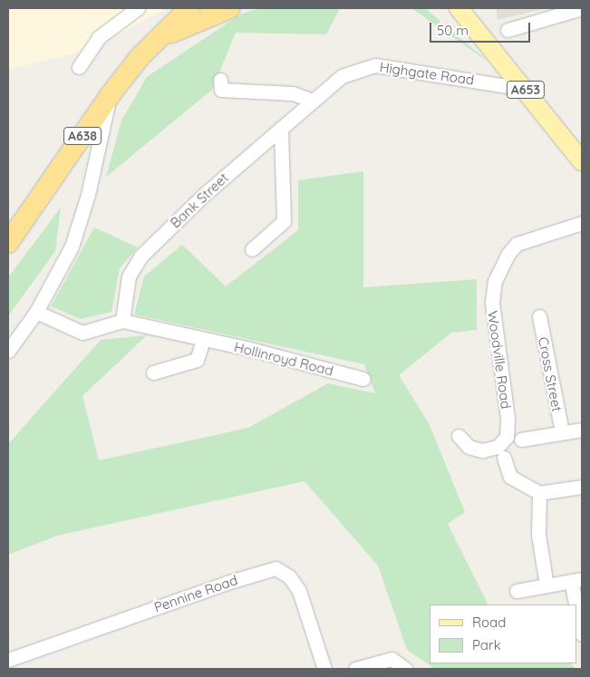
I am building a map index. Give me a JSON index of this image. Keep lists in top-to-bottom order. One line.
{"streets":{"highway":["A638"],"main road":["A653"],"street":["Highgate Road","Bank Street","Hollinroyd Road","Woodville Road","Cross Street","Pennine Road"]},"crossings":[["Highgate Road","A653"],["Highgate Road","Bank Street"],["Bank Street","Hollinroyd Road"]],"legend":["Road","Park"],"scale_bar":"50 m"}
